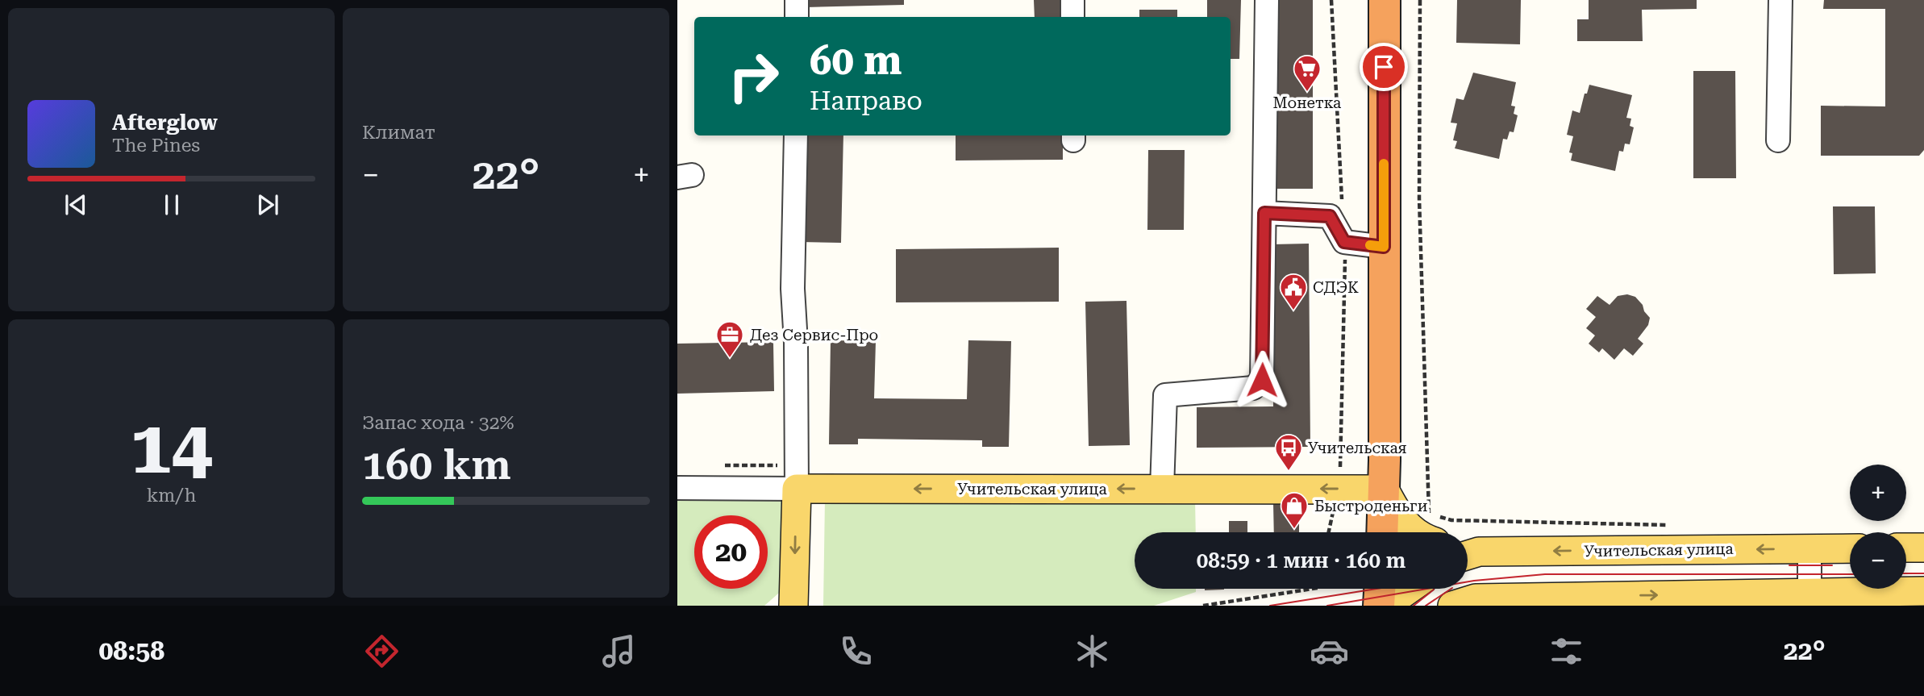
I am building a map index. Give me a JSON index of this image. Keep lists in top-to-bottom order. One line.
{"streets":{"main road":["Учительская улица"]},"places":{"supermarket":["Монетка"],"public building":["СДЭК"],"office":["Дез Сервис-Про"],"bus stop":["Учительская"],"shop":["Быстроденьги"]},"page":{"tile":["Климат",["14","km/h"],["Запас хода · 32%","160 km"]],"turn":["60 m","Направо"],"song":["Afterglow","The Pines"],"heat":["−","22°","+"],"map_buttons":["+","−"],"limit":"20","trip":"08:59 · 1 мин · 160 m","tabs":["08:58","22°"]}}
